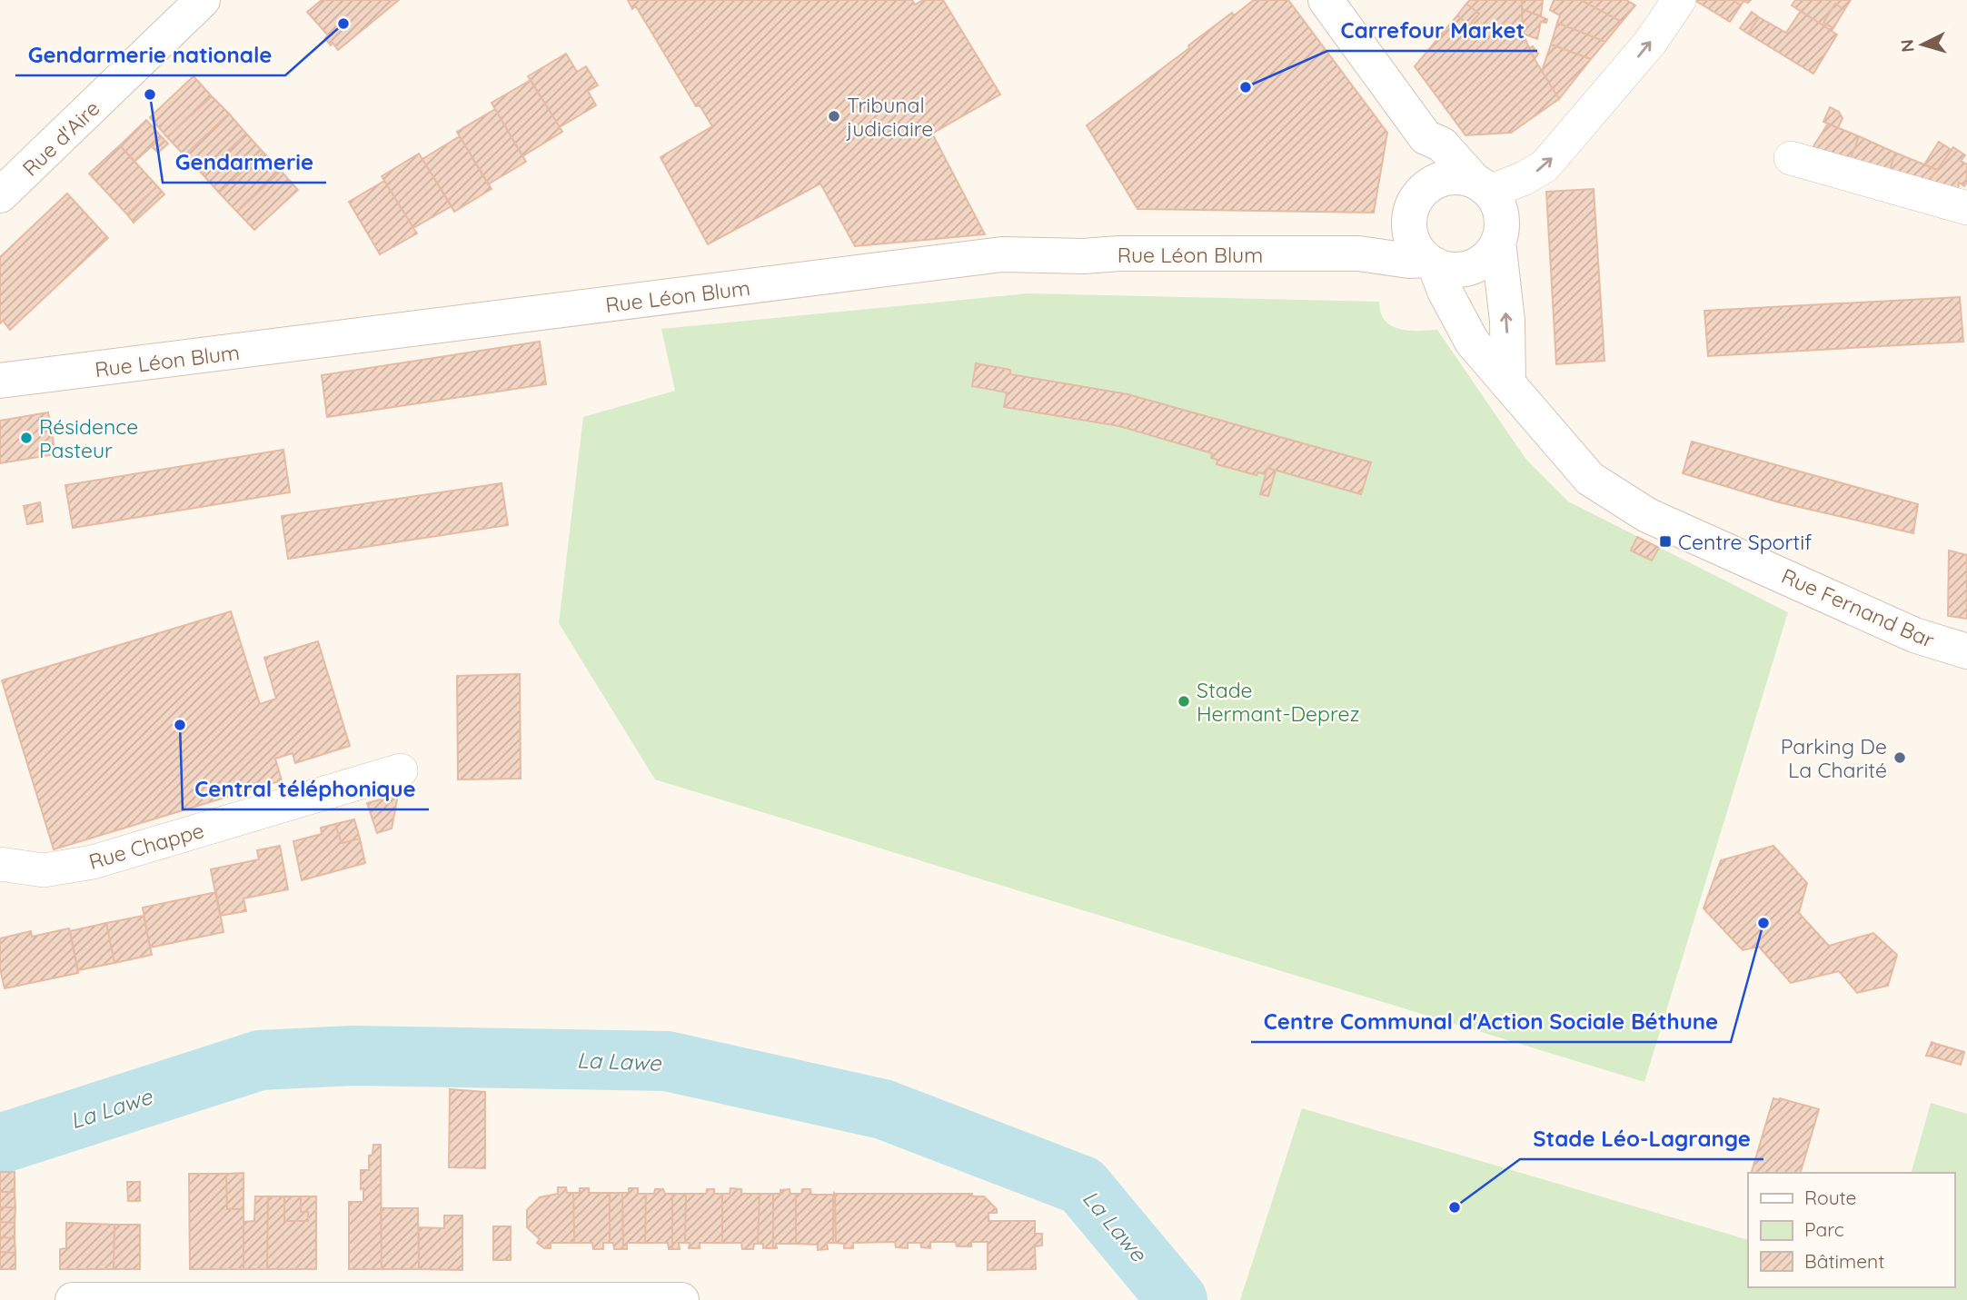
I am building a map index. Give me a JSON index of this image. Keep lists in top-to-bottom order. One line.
{"streets":{"street":["Rue d'Aire","Rue Léon Blum","Rue Fernand Bar","Rue Chappe"]},"water":["La Lawe"],"places":{"other":["Gendarmerie nationale","Carrefour Market","Gendarmerie","Tribunal judiciaire","Résidence Pasteur","Stade Hermant-Deprez","Central téléphonique","Parking De La Charité","Centre Communal d'Action Sociale Béthune","Stade Léo-Lagrange"],"transit":["Centre Sportif"]},"legend":["Route","Parc","Bâtiment"],"north":"left"}
